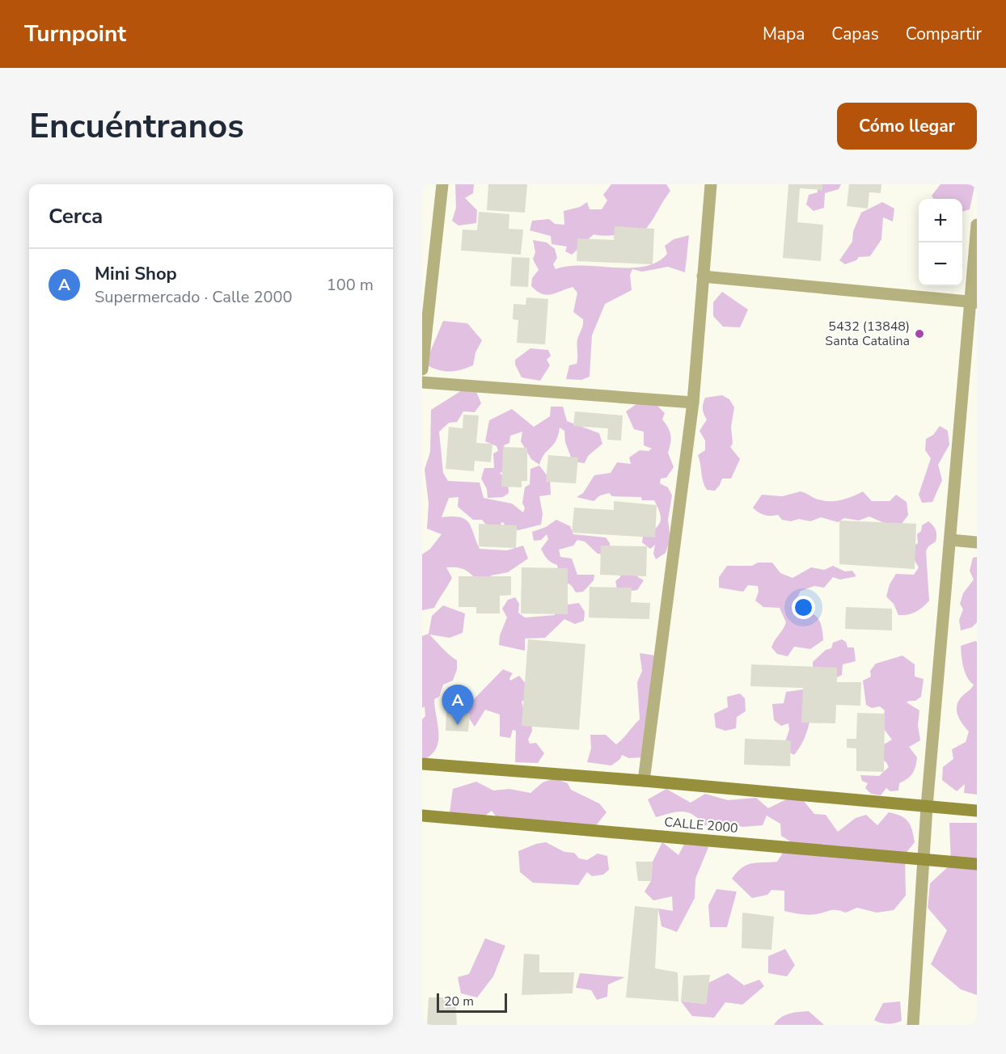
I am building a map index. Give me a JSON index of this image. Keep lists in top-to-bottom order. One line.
{"streets":{"street":["CALLE 2000"]},"places":["5432 (13848) Santa Catalina"],"scale_bar":"20 m","page":{"header":"Turnpoint","nav":["Mapa","Capas","Compartir"],"buttons":"Cómo llegar","title":"Encuéntranos","heading":"Cerca","map_buttons":["+","−"],"list":[{"mark":"A","name":"Mini Shop","note":"Supermercado · Calle 2000","value":"100 m"}],"pins":"A","scale":"20 m"}}
